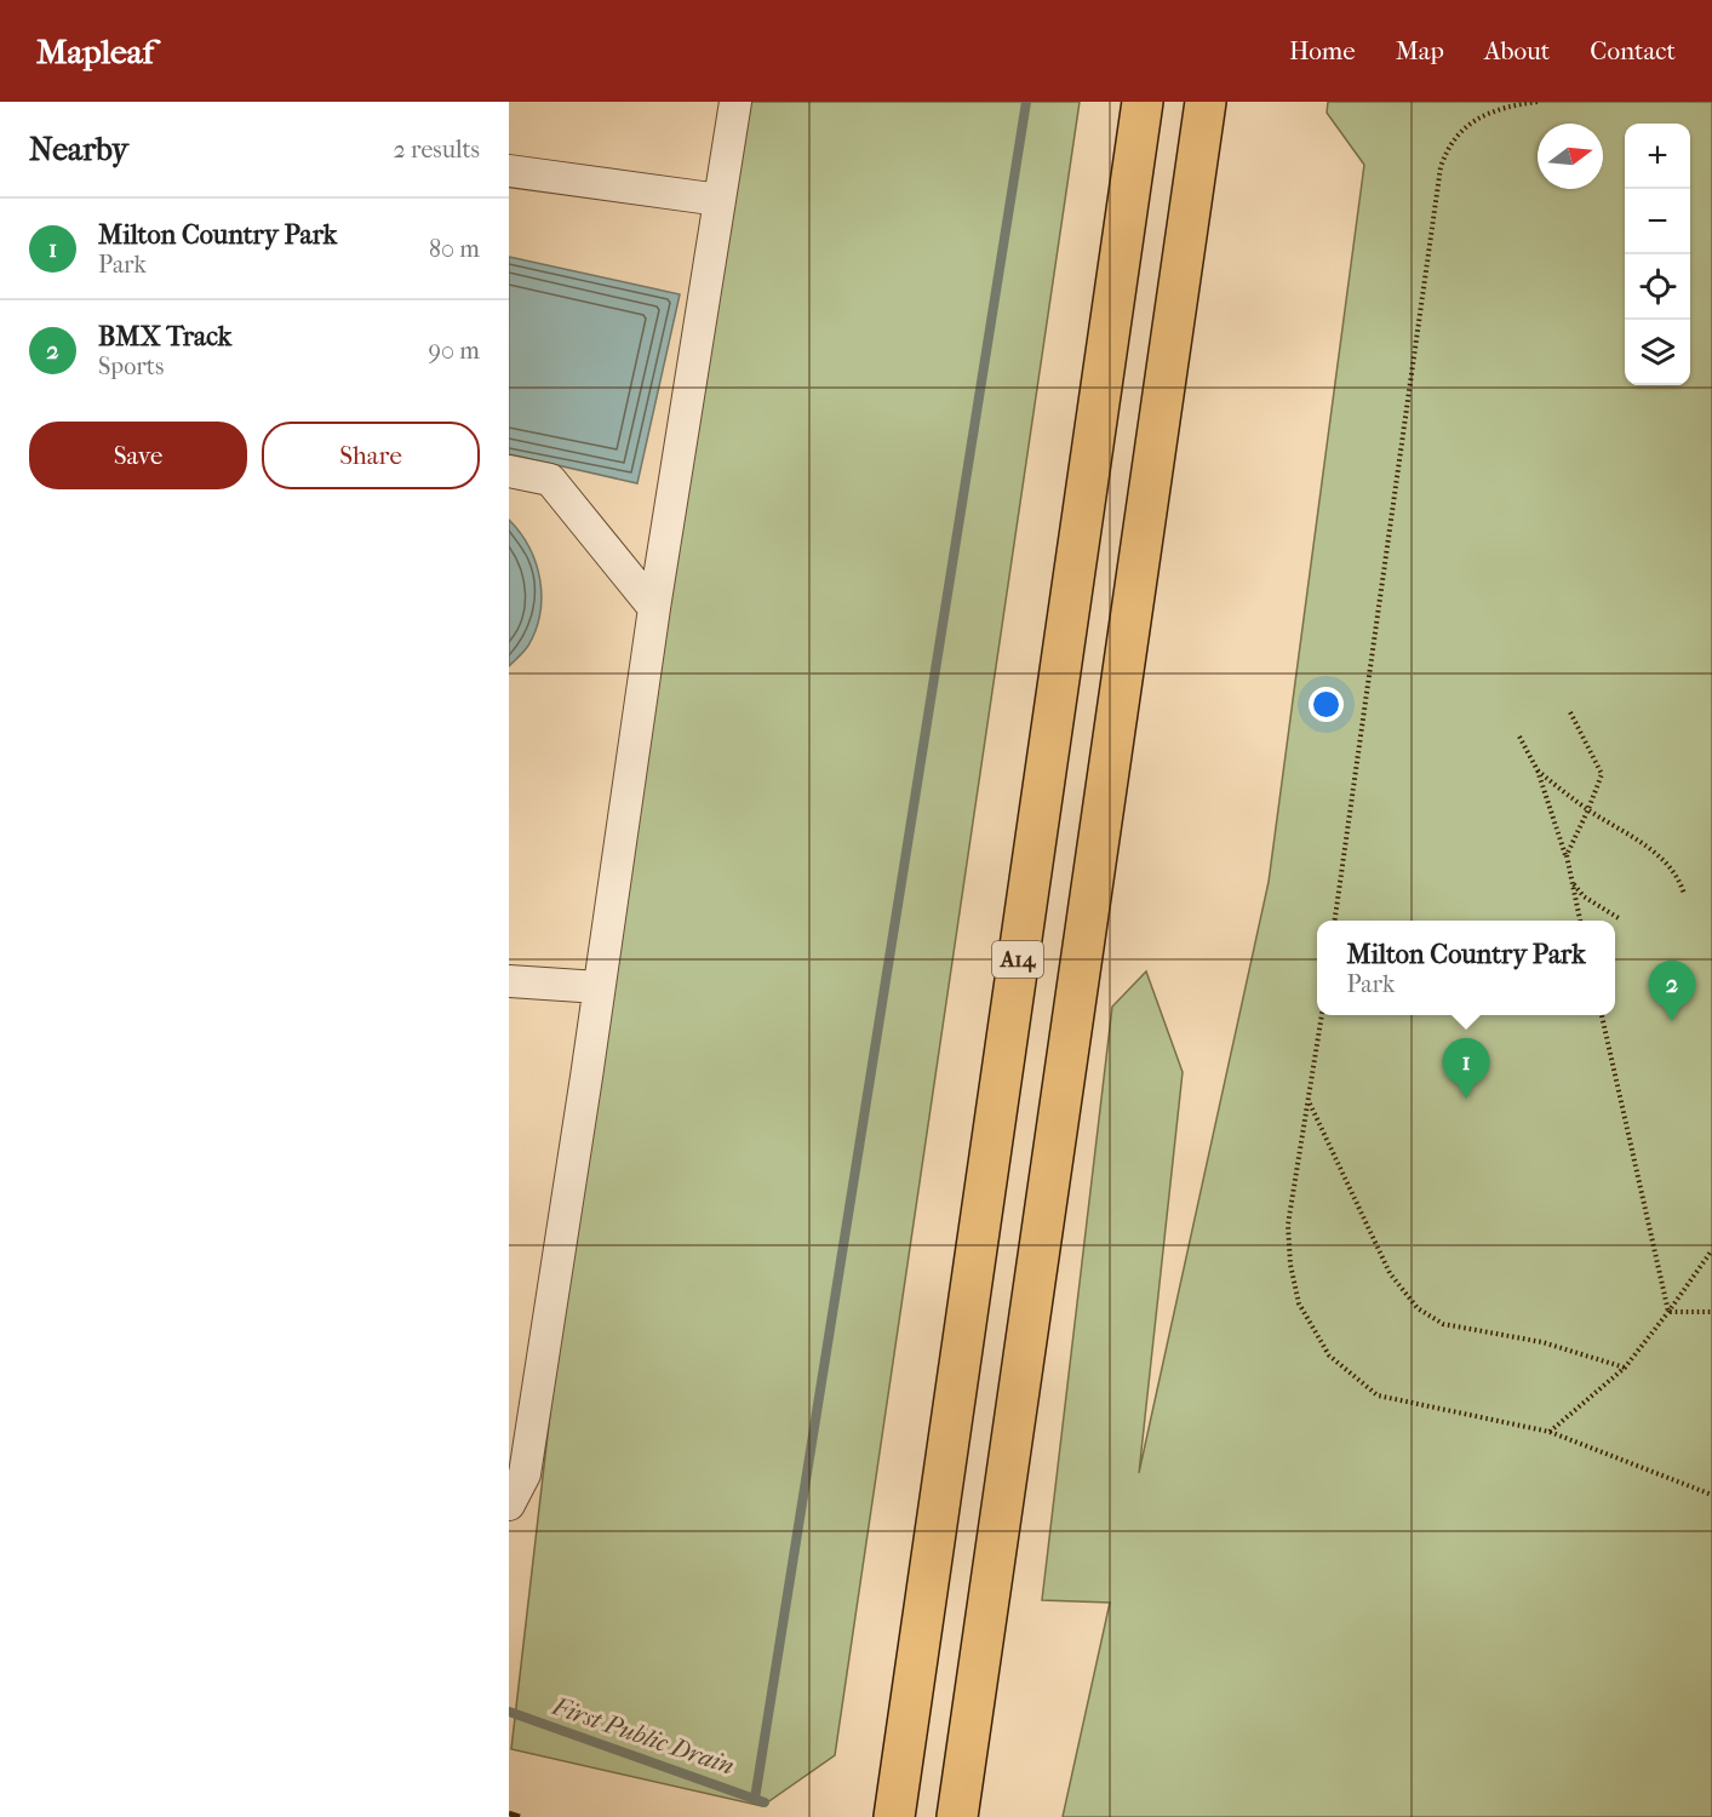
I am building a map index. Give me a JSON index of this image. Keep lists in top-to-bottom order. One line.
{"streets":{"highway":["A14"]},"water":["First Public Drain"],"north":"right","page":{"header":"Mapleaf","nav":["Home","Map","About","Contact"],"heading":["Nearby","2 results"],"map_buttons":["+","−"],"list":[{"mark":"1","name":"Milton Country Park","note":"Park","value":"80 m"},{"mark":"2","name":"BMX Track","note":"Sports","value":"90 m"}],"buttons":["Save","Share"],"popup":["Milton Country Park","Park"],"pins":["2","1"]}}
